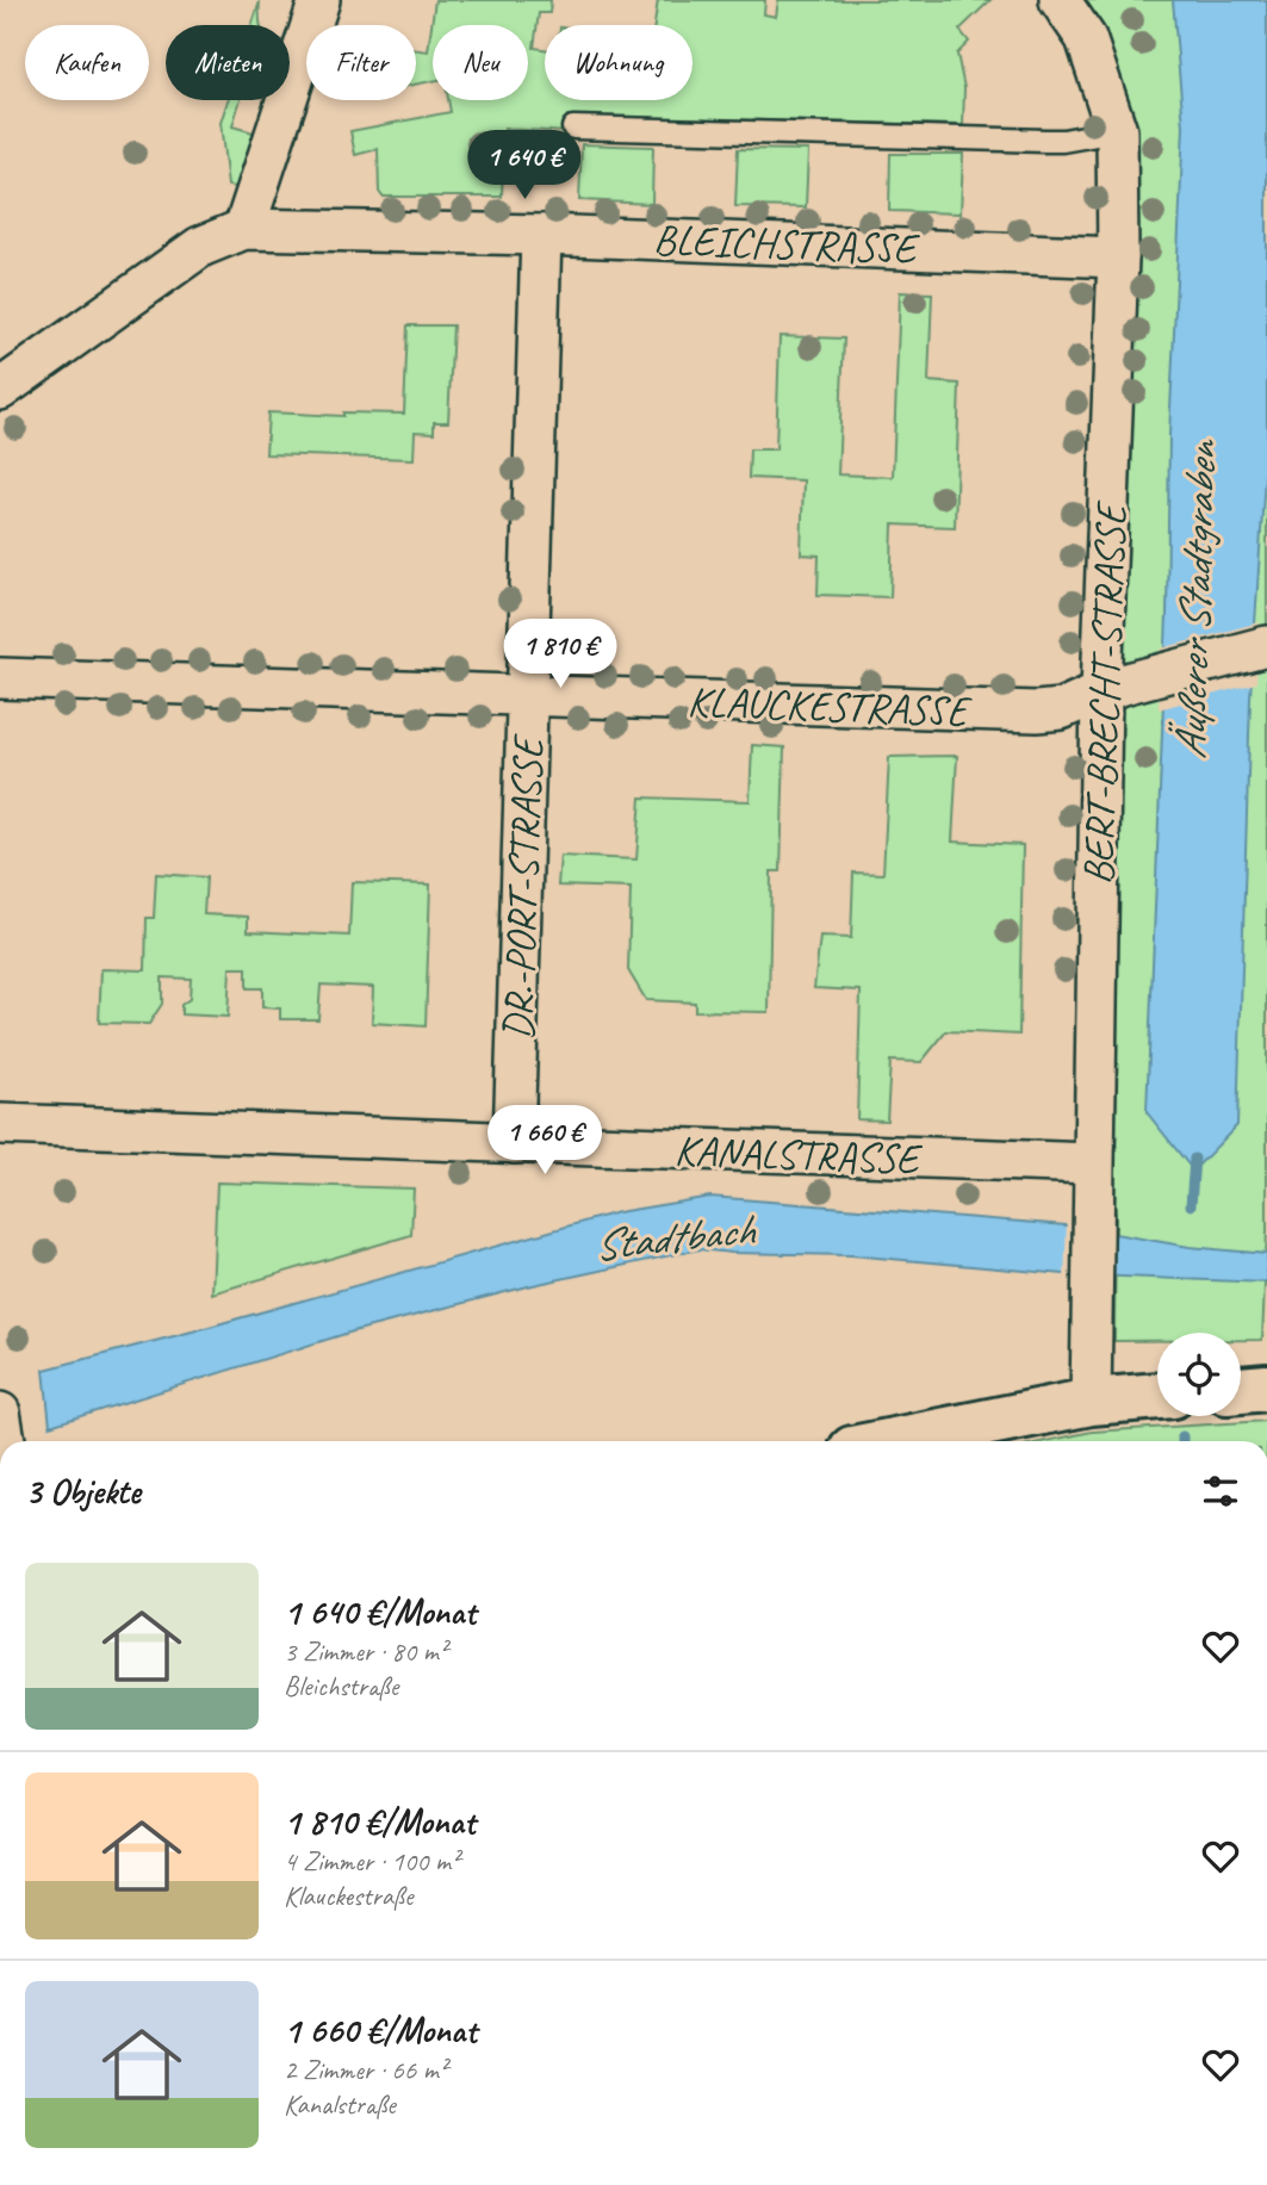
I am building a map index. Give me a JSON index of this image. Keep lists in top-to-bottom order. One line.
{"streets":{"street":["BLEICHSTRASSE","BERT-BRECHT-STRASSE","KLAUCKESTRASSE","DR.-PORT-STRASSE","KANALSTRASSE"]},"crossings":[["BLEICHSTRASSE","BERT-BRECHT-STRASSE"],["BLEICHSTRASSE","DR.-PORT-STRASSE"],["BERT-BRECHT-STRASSE","KLAUCKESTRASSE"],["BERT-BRECHT-STRASSE","KANALSTRASSE"],["KLAUCKESTRASSE","DR.-PORT-STRASSE"],["DR.-PORT-STRASSE","KANALSTRASSE"]],"water":["Äußerer Stadtgraben","Stadtbach"],"page":{"chip":["Kaufen","Mieten","Filter","Neu","Wohnung"],"price":["1 640 €","1 810 €","1 660 €"],"heading":"3 Objekte","list":[{"name":"1 640 €/Monat","note":"3 Zimmer · 80 m² · Bleichstraße"},{"name":"1 810 €/Monat","note":"4 Zimmer · 100 m² · Klauckestraße"},{"name":"1 660 €/Monat","note":"2 Zimmer · 66 m² · Kanalstraße"}]}}
